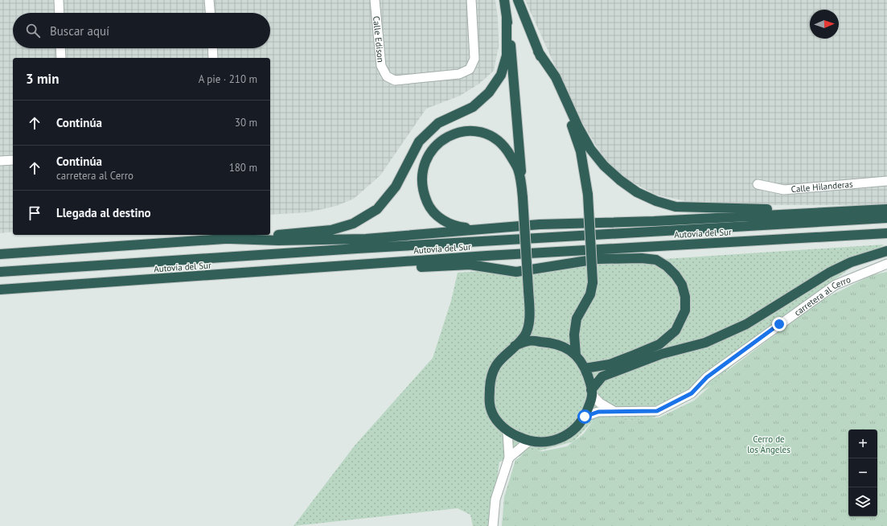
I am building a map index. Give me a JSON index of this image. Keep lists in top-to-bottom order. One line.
{"streets":{"highway":["Autovía del Sur"],"street":["Calle Edison","Calle Hilanderas","carretera al Cerro"]},"parks":["Cerro de los Ángeles"],"north":"right","page":{"search":"Buscar aquí","heading":["3 min","A pie · 210 m"],"list":[["Continúa","30 m"],["Continúa","carretera al Cerro","180 m"],"Llegada al destino"],"map_buttons":["+","−"]}}
